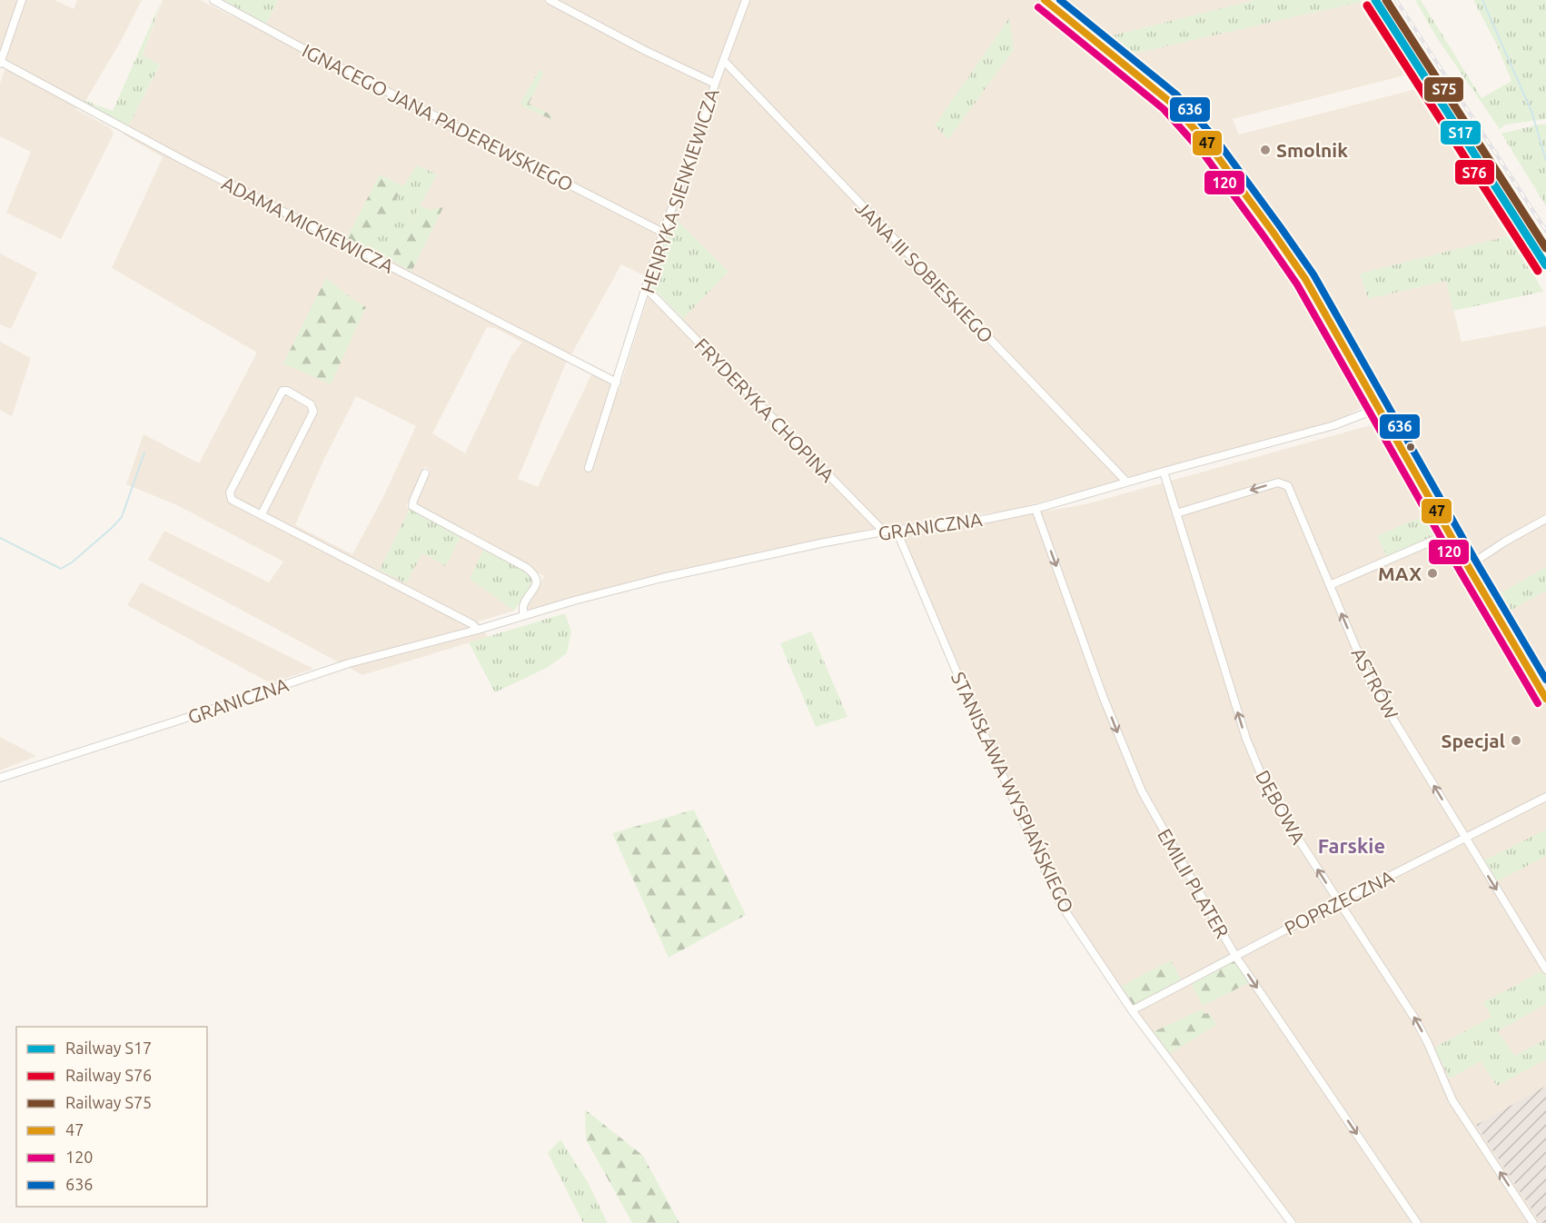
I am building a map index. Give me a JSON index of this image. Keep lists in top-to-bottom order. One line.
{"streets":{"street":["IGNACEGO JANA PADEREWSKIEGO","HENRYKA SIENKIEWICZA","ADAMA MICKIEWICZA","JANA III SOBIESKIEGO","FRYDERYKA CHOPINA","GRANICZNA","ASTRÓW","STANISŁAWA WYSPIAŃSKIEGO","DĘBOWA","EMILII PLATER","POPRZECZNA"]},"crossings":[["IGNACEGO JANA PADEREWSKIEGO","HENRYKA SIENKIEWICZA"],["HENRYKA SIENKIEWICZA","ADAMA MICKIEWICZA"],["HENRYKA SIENKIEWICZA","JANA III SOBIESKIEGO"],["HENRYKA SIENKIEWICZA","FRYDERYKA CHOPINA"],["JANA III SOBIESKIEGO","GRANICZNA"],["FRYDERYKA CHOPINA","GRANICZNA"],["GRANICZNA","STANISŁAWA WYSPIAŃSKIEGO"],["GRANICZNA","DĘBOWA"],["GRANICZNA","EMILII PLATER"],["ASTRÓW","DĘBOWA"],["ASTRÓW","POPRZECZNA"],["STANISŁAWA WYSPIAŃSKIEGO","POPRZECZNA"],["DĘBOWA","POPRZECZNA"],["EMILII PLATER","POPRZECZNA"]],"one_way":["DĘBOWA","EMILII PLATER"],"districts":["Farskie"],"places":["Smolnik","MAX","Specjal"],"lines":["rail line S17","rail line S75","transit line 47","transit line 636","rail line S76","transit line 120"],"legend":["Railway S17","Railway S76","Railway S75","47","120","636"]}
